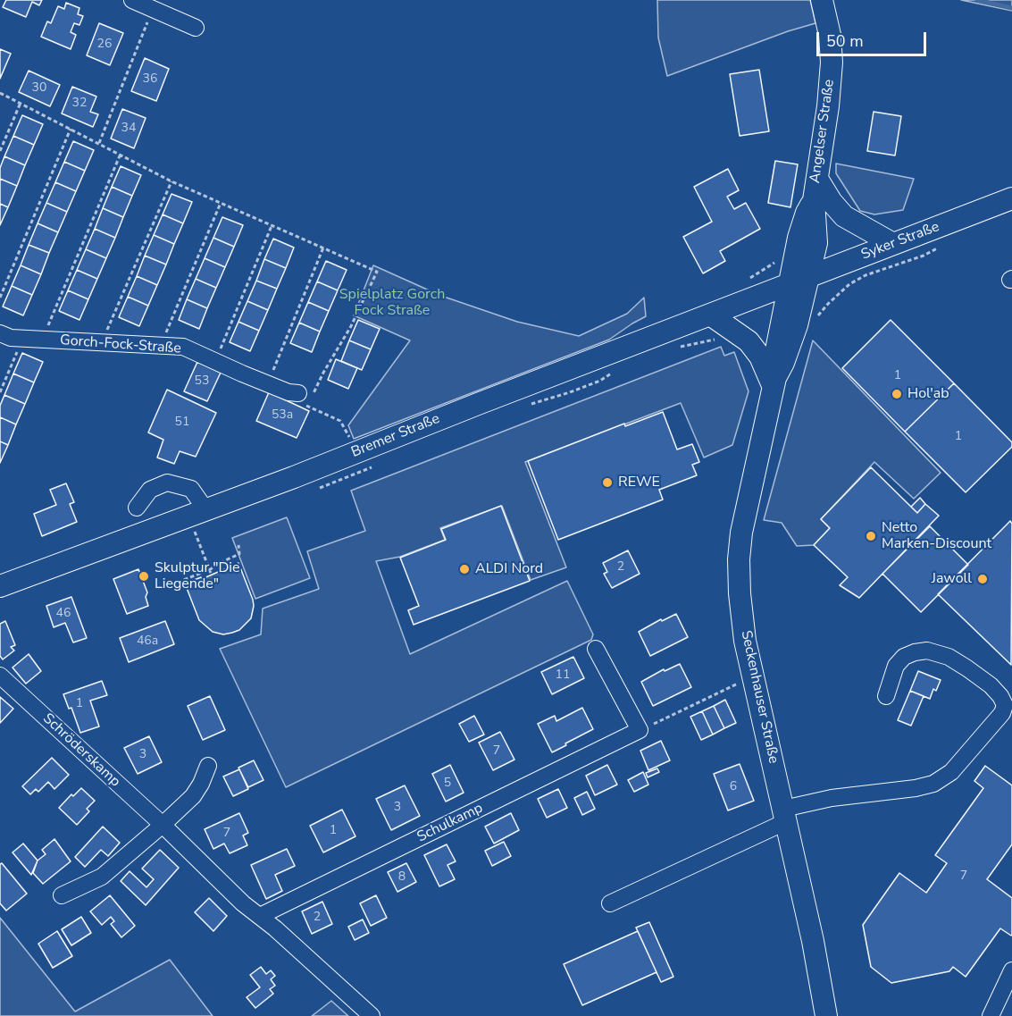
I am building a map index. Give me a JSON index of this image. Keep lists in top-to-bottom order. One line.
{"streets":{"main road":["Angelser Straße","Syker Straße","Bremer Straße","Seckenhauser Straße"],"street":["Gorch-Fock-Straße","Schröderskamp","Schulkamp"]},"crossings":[["Angelser Straße","Syker Straße"],["Angelser Straße","Bremer Straße"],["Angelser Straße","Seckenhauser Straße"],["Syker Straße","Bremer Straße"],["Schröderskamp","Schulkamp"]],"parks":["Spielplatz Gorch Fock Straße"],"places":["Hol'ab","REWE","Netto Marken-Discount","ALDI Nord","Skulptur \"Die Liegende\"","Jawoll"],"house_numbers":["26","36","30","32","34","1","53","53a","51","1","2","46","46a","11","1","7","3","5","6","3","1","7","7","8","2"],"scale_bar":"50 m"}
